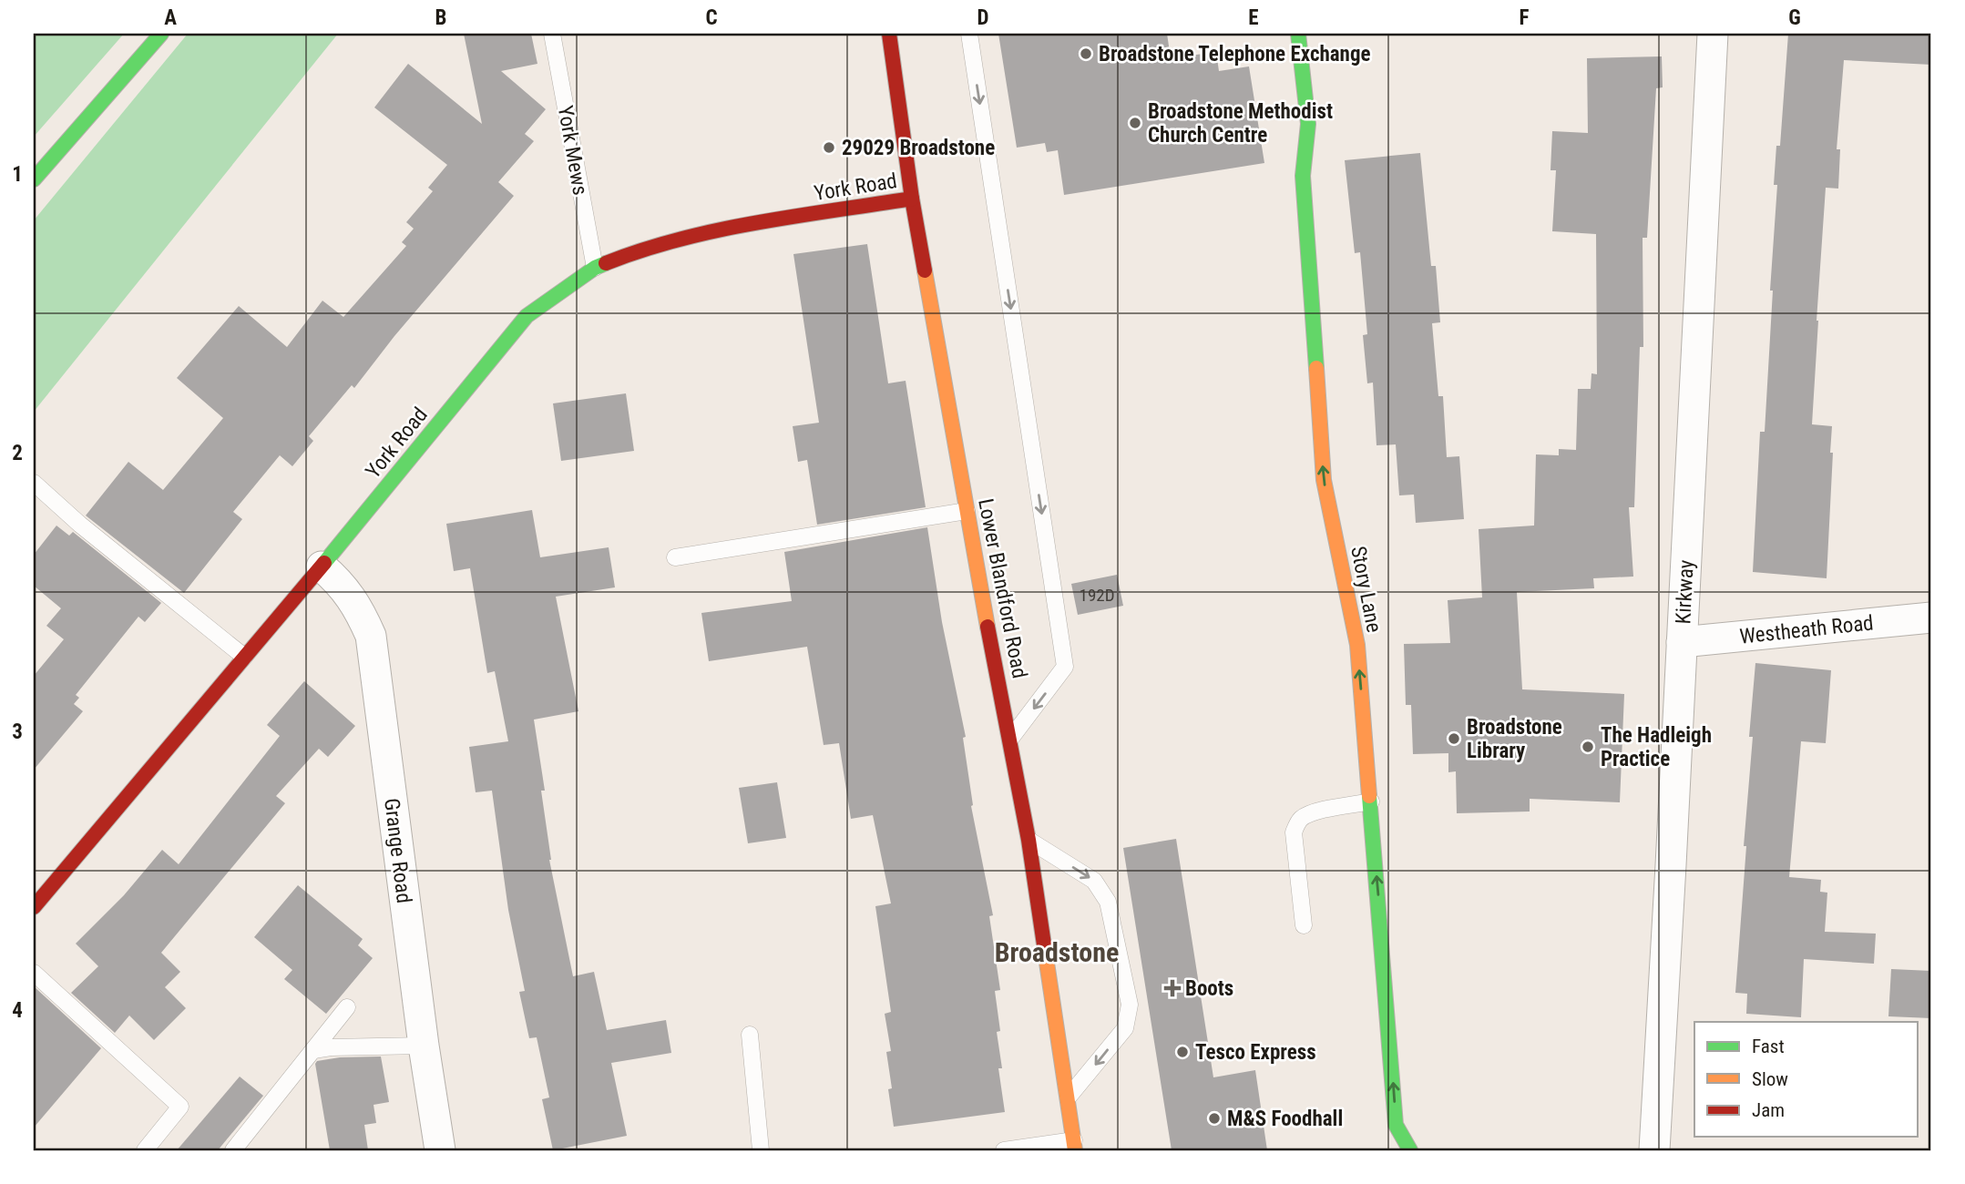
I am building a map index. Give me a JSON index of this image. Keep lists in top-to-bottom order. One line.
{"streets":{"street":["York Road","Lower Blandford Road","Story Lane","Kirkway","Westheath Road","Grange Road"],"lane":["York Mews"]},"crossings":[["York Mews","York Road"],["York Road","Lower Blandford Road"],["York Road","Grange Road"],["Kirkway","Westheath Road"]],"one_way":["Story Lane"],"districts":["Broadstone"],"places":{"other":["Broadstone Telephone Exchange","Broadstone Methodist Church Centre","29029 Broadstone","Broadstone Library","The Hadleigh Practice","Tesco Express","M&S Foodhall"],"health":["Boots"]},"house_numbers":["192D"],"legend":["Fast","Slow","Jam"],"grid":{"columns":["A","B","C","D","E","F","G"],"rows":["1","2","3","4"]}}
